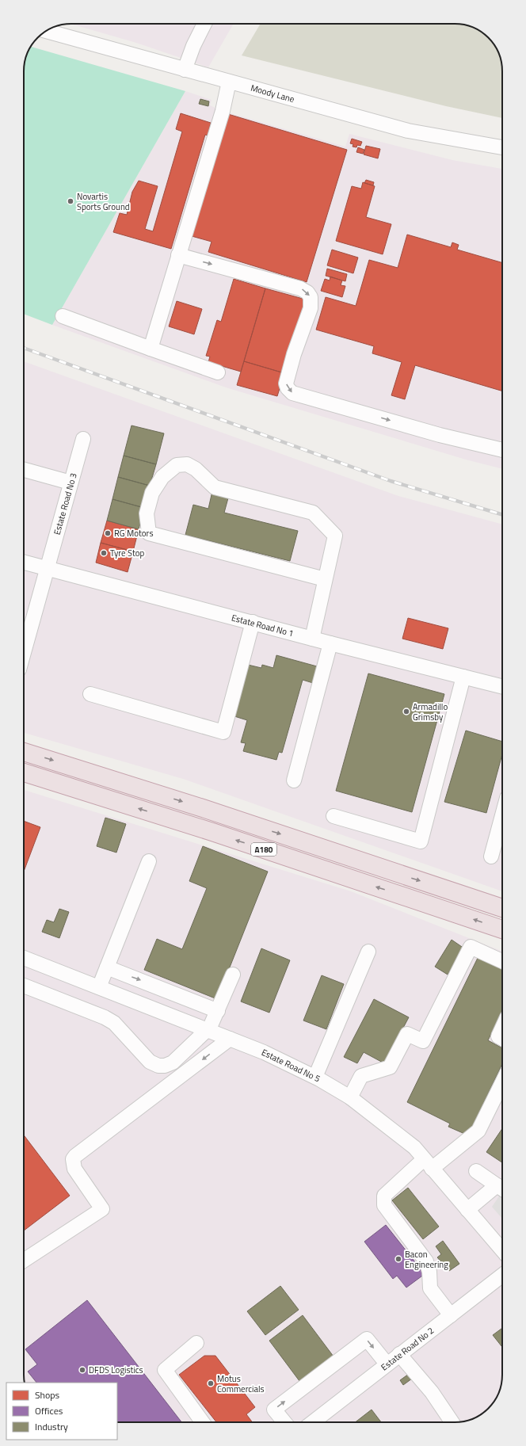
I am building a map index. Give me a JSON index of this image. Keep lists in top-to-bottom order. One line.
{"streets":{"highway":["A180"],"street":["Moody Lane","Estate Road No 3","Estate Road No 1","Estate Road No 5","Estate Road No 2"]},"crossings":[["Estate Road No 3","Estate Road No 1"]],"places":["Novartis Sports Ground","RG Motors","Tyre Stop","Armadillo Grimsby","Bacon Engineering","DFDS Logistics","Motus Commercials"],"legend":["Shops","Offices","Industry"]}
